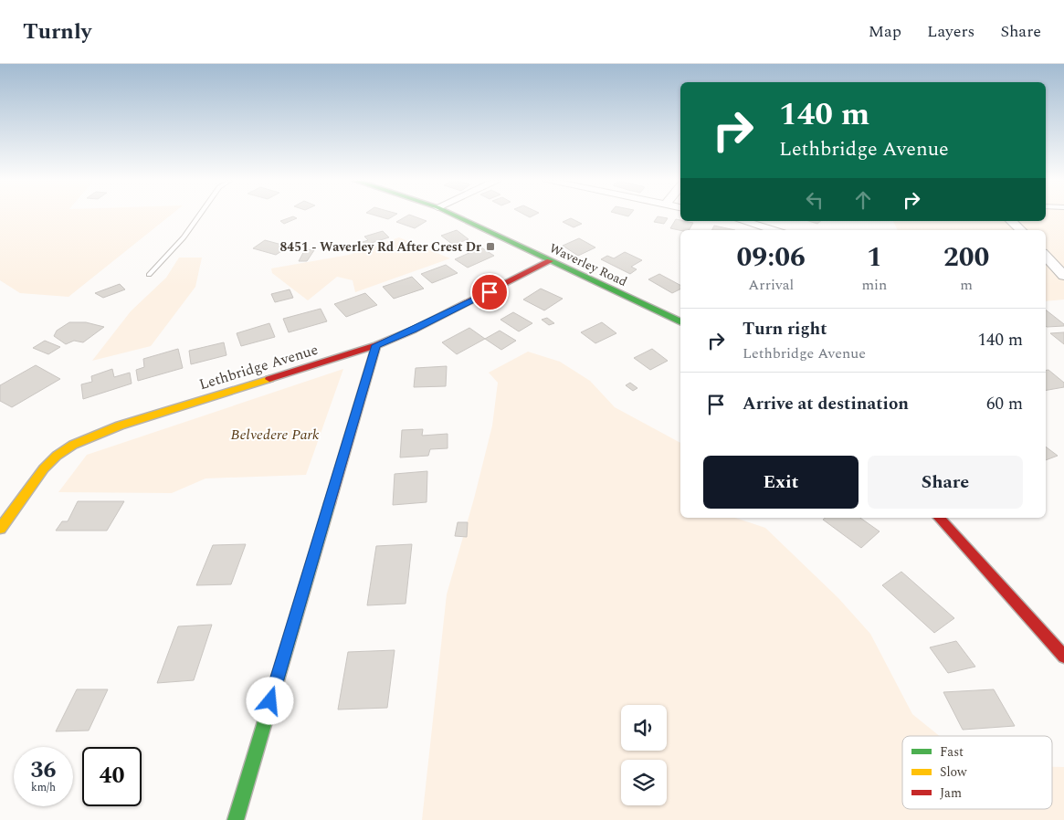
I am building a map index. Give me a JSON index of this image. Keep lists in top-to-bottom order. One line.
{"streets":{"street":["Waverley Road","Lethbridge Avenue"]},"crossings":[["Waverley Road","Lethbridge Avenue"]],"parks":["Belvedere Park"],"places":{"transit":["8451 - Waverley Rd After Crest Dr"]},"legend":["Fast","Slow","Jam"],"page":{"header":"Turnly","nav":["Map","Layers","Share"],"turn":["140 m","Lethbridge Avenue"],"eta":["09:06","Arrival","1","min","200","m"],"list":[{"name":"Turn right","note":"Lethbridge Avenue","value":"140 m"},{"name":"Arrive at destination","value":"60 m"}],"buttons":["Exit","Share"],"speed":"36 km/h","limit":"40"}}
